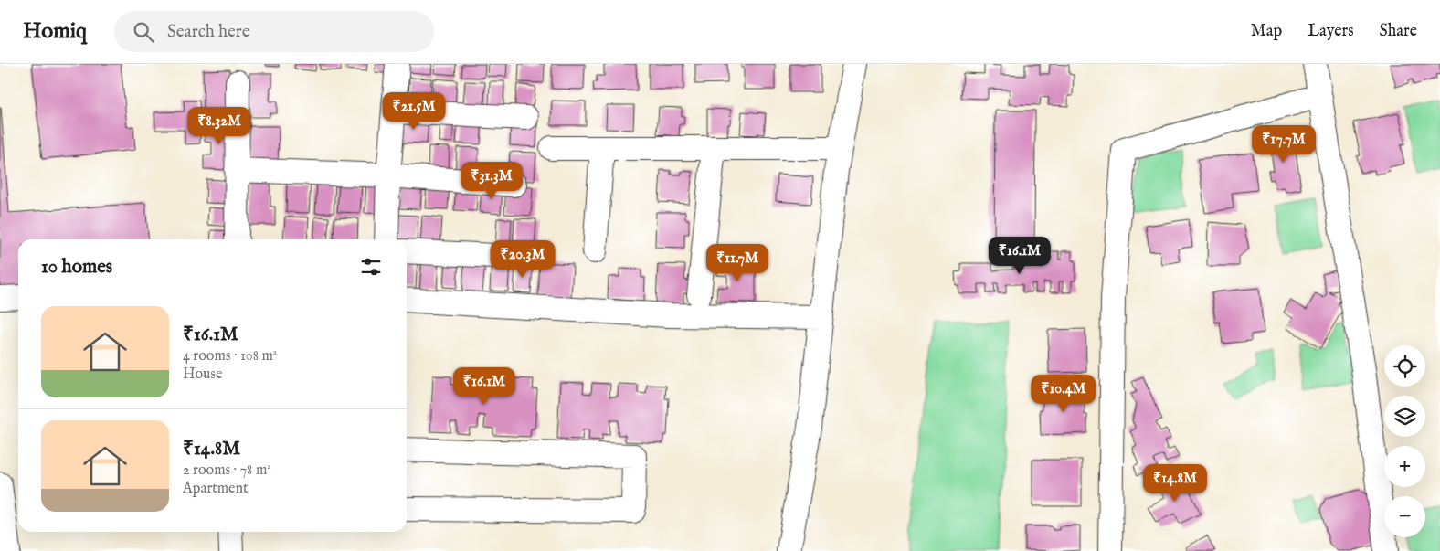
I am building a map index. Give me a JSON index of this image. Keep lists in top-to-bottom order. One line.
{"page":{"header":"Homiq","search":"Search here","nav":["Map","Layers","Share"],"price":["₹21.5M","₹8.32M","₹17.7M","₹31.3M","₹16.1M","₹20.3M","₹11.7M","₹16.1M","₹10.4M","₹14.8M"],"heading":"10 homes","list":[{"name":"₹16.1M","note":"4 rooms · 108 m² · House"},{"name":"₹14.8M","note":"2 rooms · 78 m² · Apartment"}],"map_buttons":["+","−"]}}
